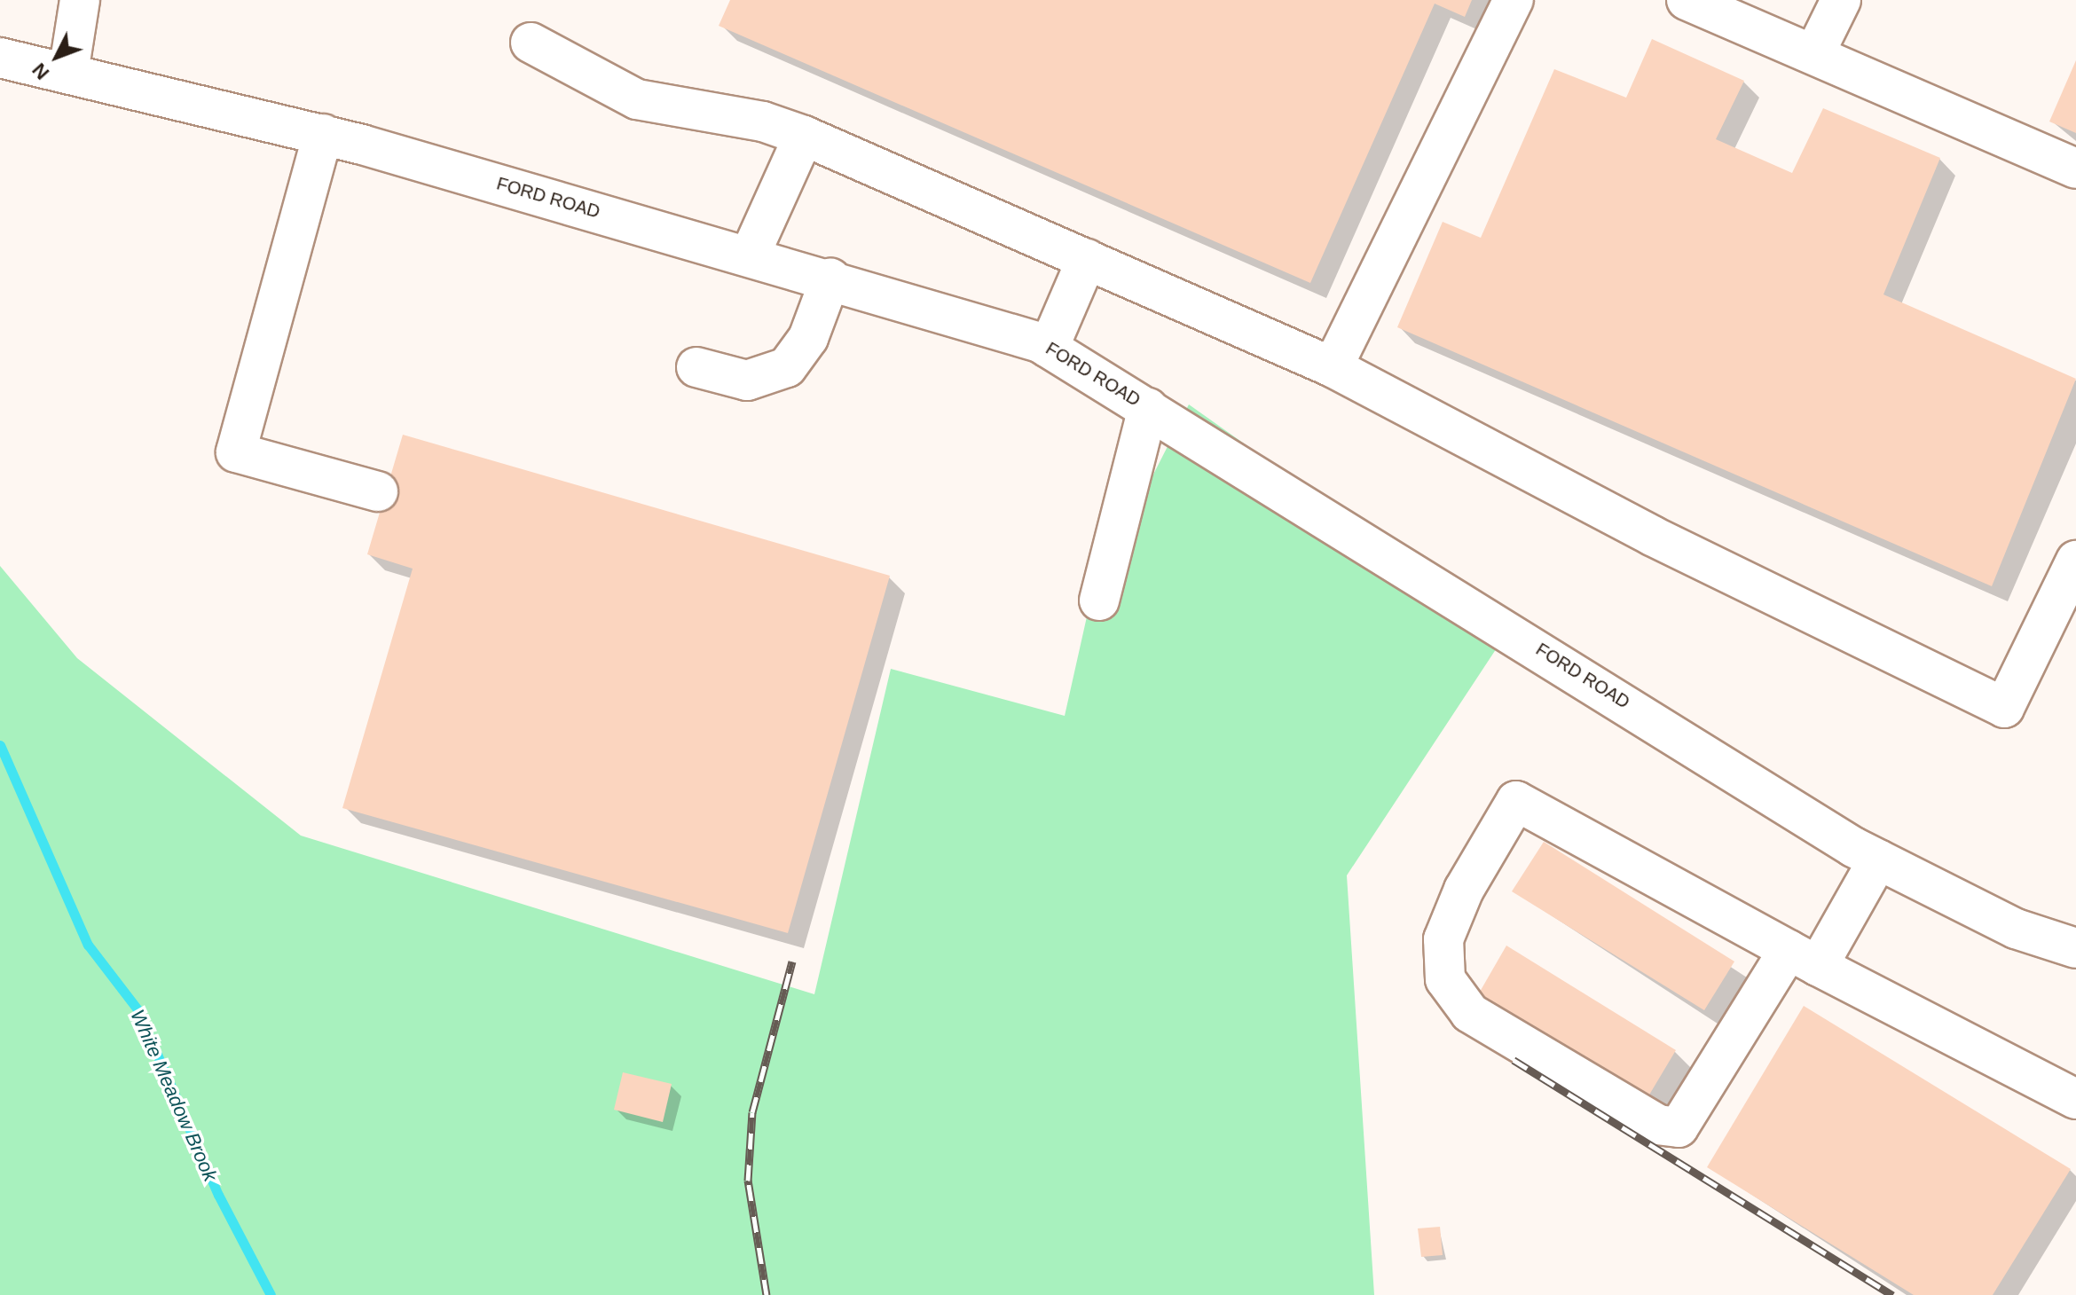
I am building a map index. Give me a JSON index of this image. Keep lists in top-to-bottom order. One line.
{"streets":{"street":["FORD ROAD"]},"water":["White Meadow Brook"],"north":"bottom left"}
